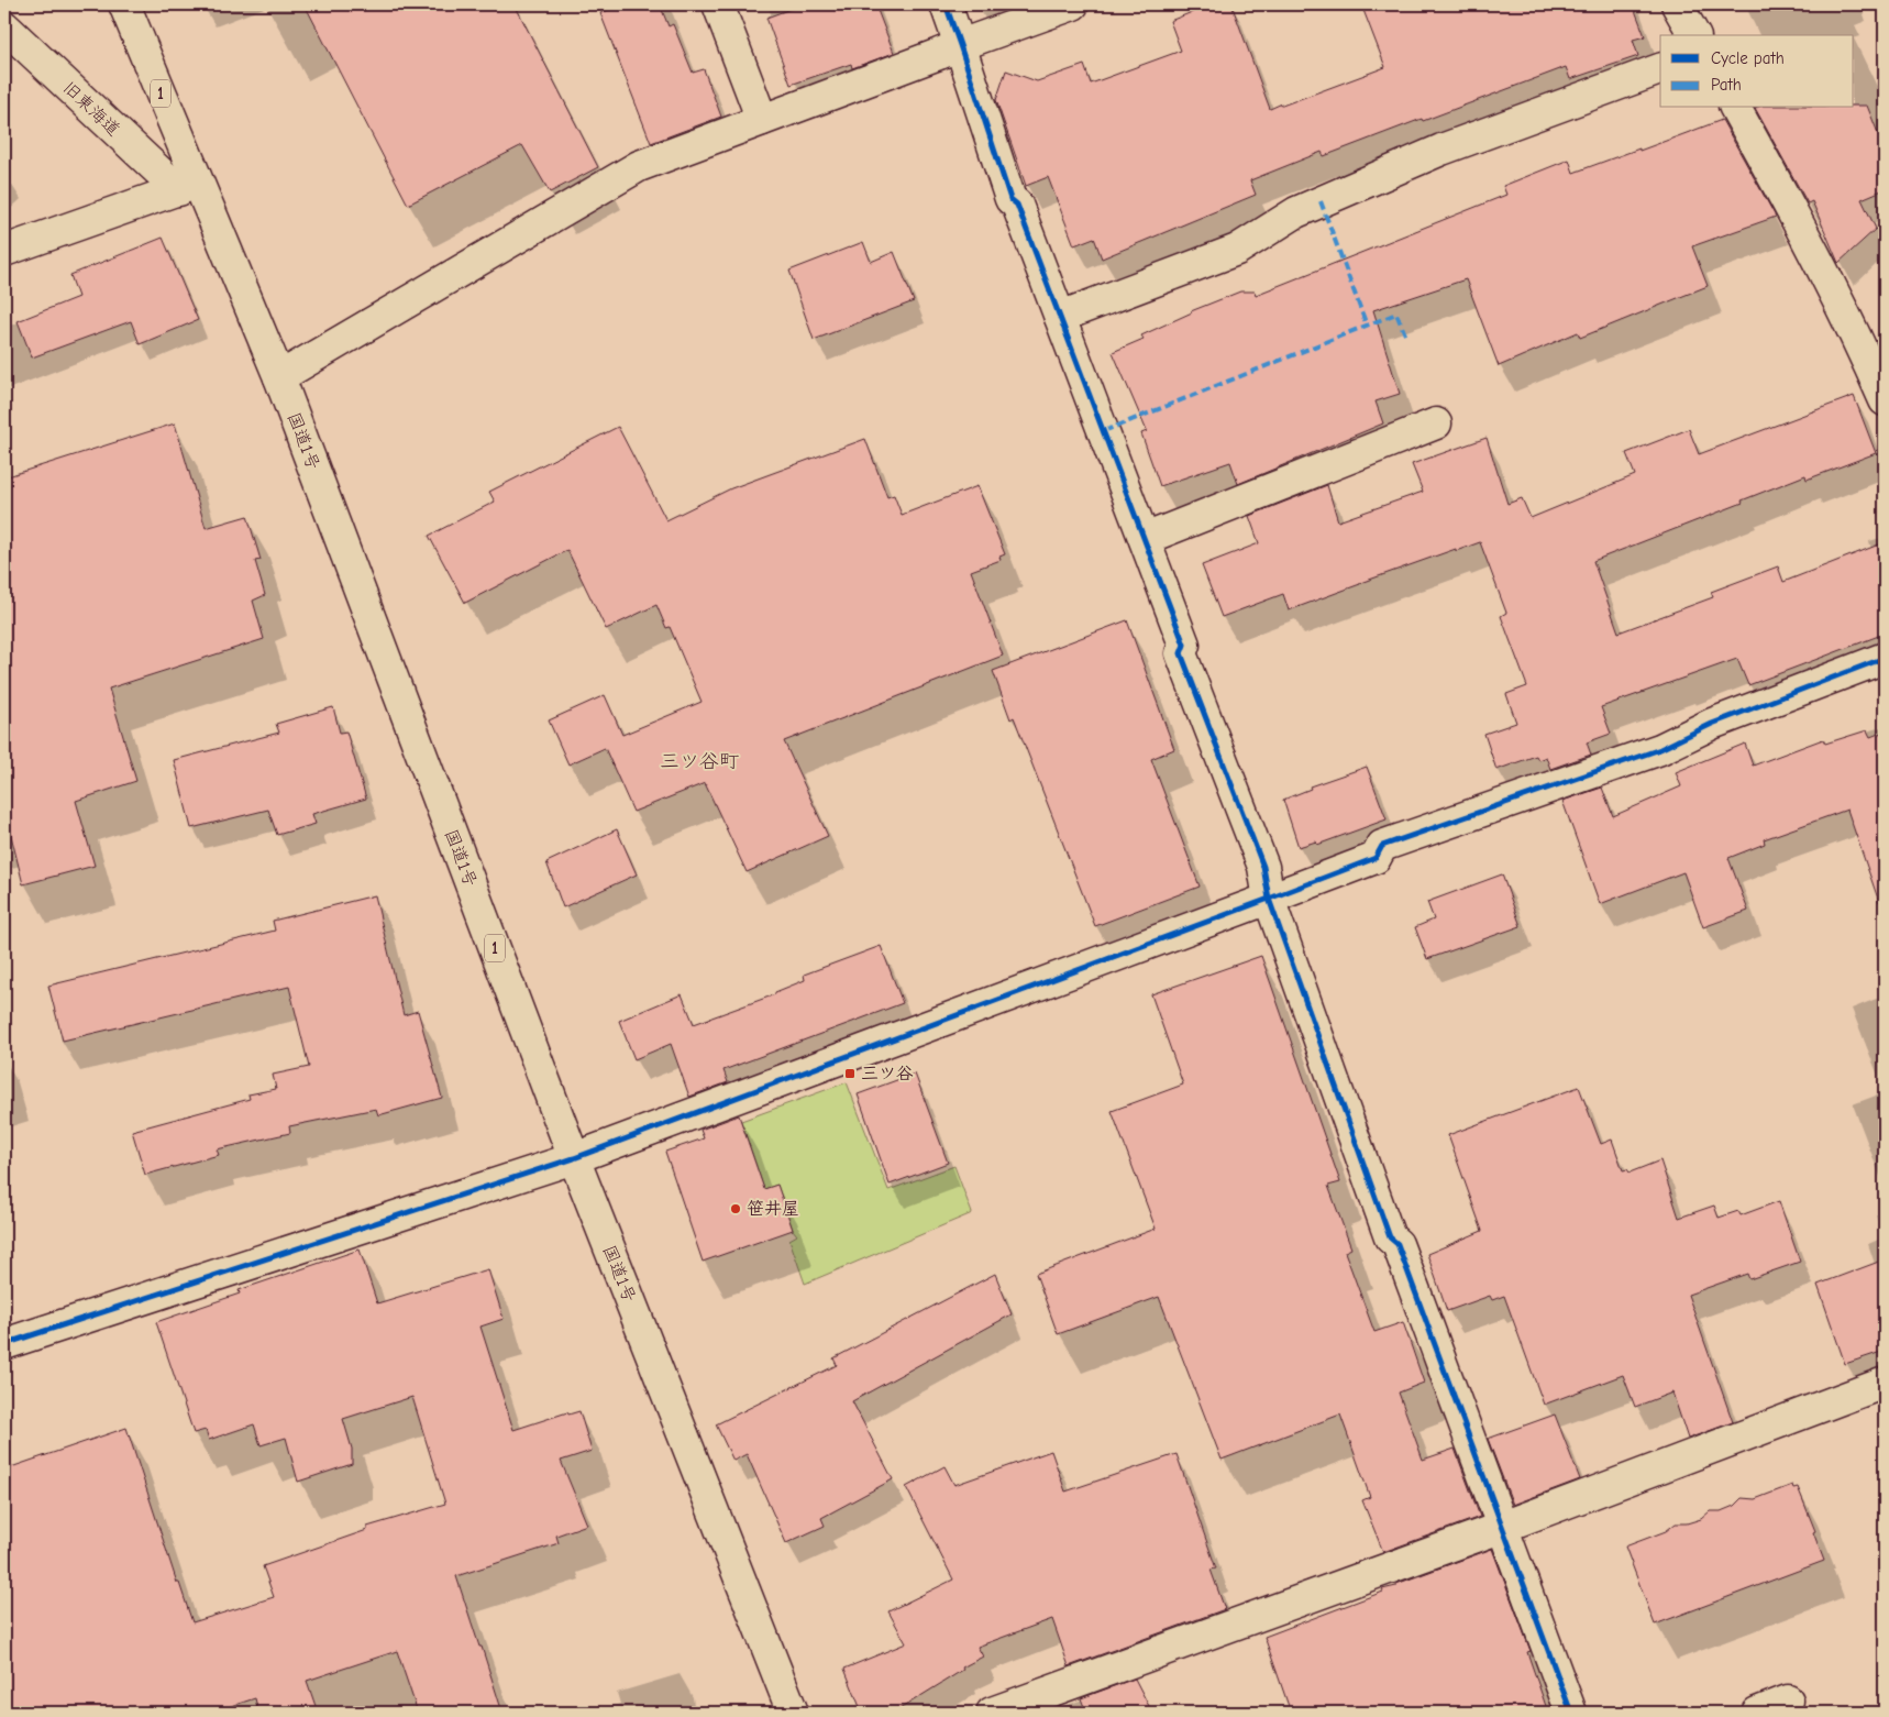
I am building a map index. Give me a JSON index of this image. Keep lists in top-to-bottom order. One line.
{"streets":{"main road":["1","旧東海道","国道1号"]},"crossings":[["旧東海道","国道1号"]],"districts":["三ツ谷町"],"places":{"transit":["三ツ谷"],"other":["笹井屋"]},"legend":["Cycle path","Path"]}
